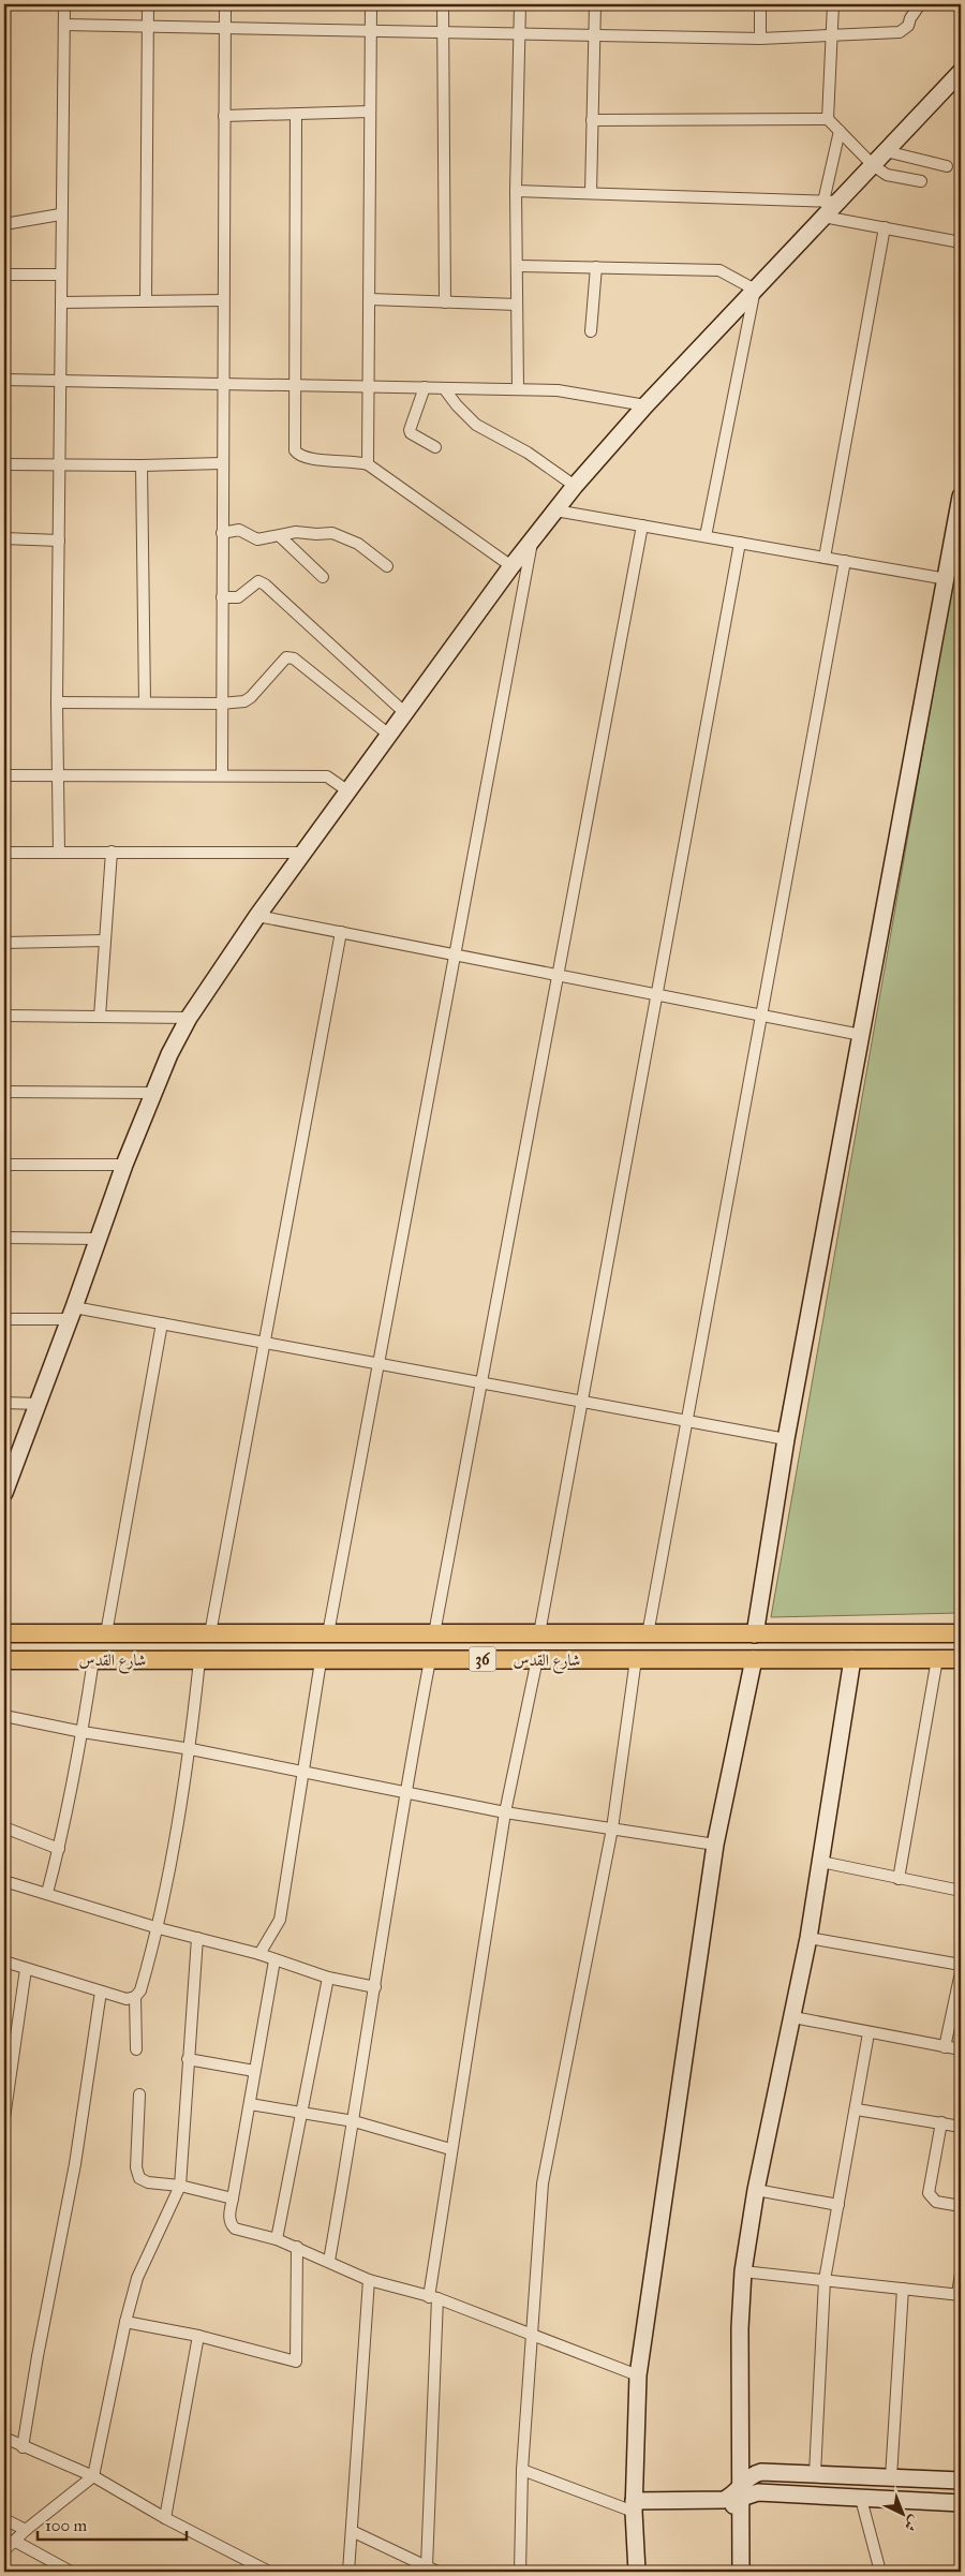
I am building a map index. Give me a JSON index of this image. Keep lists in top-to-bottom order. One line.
{"streets":{"main road":["36","شارع القدس"]},"scale_bar":"100 m","north":"bottom right"}
